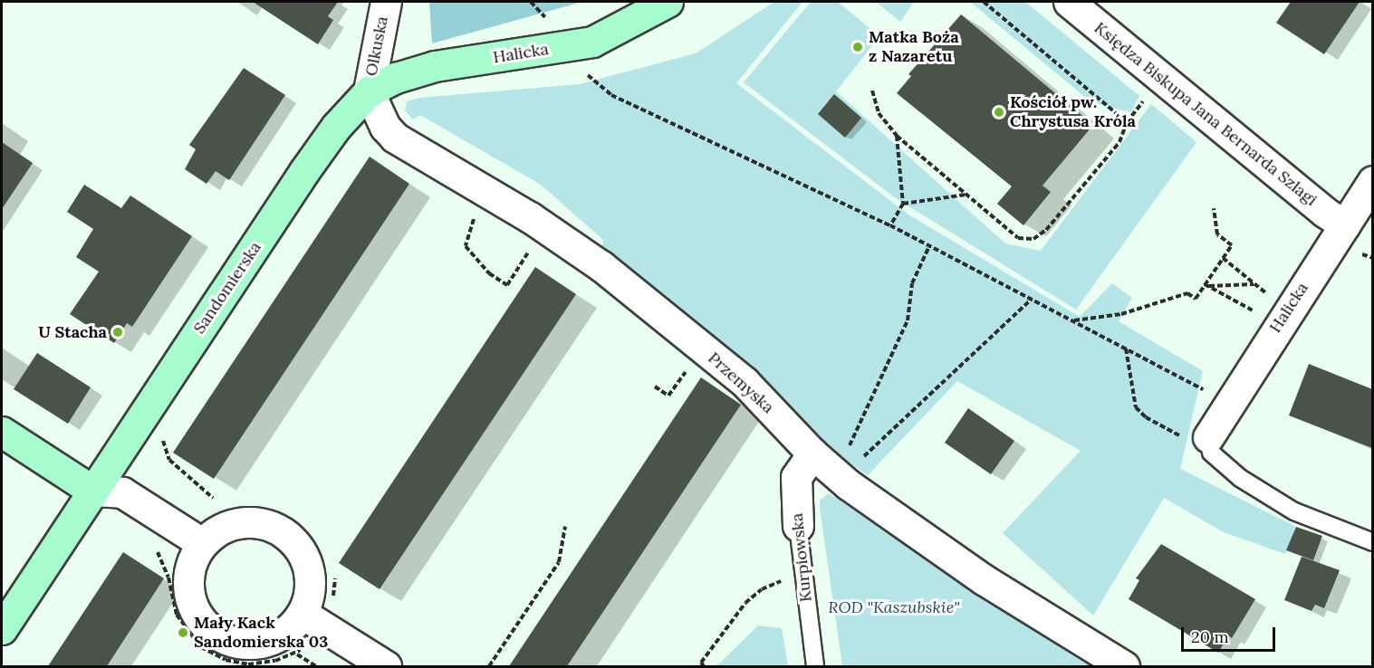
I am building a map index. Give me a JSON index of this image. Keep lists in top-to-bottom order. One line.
{"streets":{"street":["Olkuska","Halicka","Księdza Biskupa Jana Bernarda Szlagi","Sandomierska","Przemyska","Kurpiowska"]},"crossings":[["Olkuska","Halicka"],["Olkuska","Sandomierska"],["Olkuska","Przemyska"],["Halicka","Księdza Biskupa Jana Bernarda Szlagi"],["Halicka","Sandomierska"],["Halicka","Przemyska"],["Sandomierska","Przemyska"],["Przemyska","Kurpiowska"]],"parks":["ROD \"Kaszubskie\""],"places":["Matka Boża z Nazaretu","Kościół pw. Chrystusa Króla","U Stacha","Mały Kack Sandomierska 03"],"scale_bar":"20 m"}
